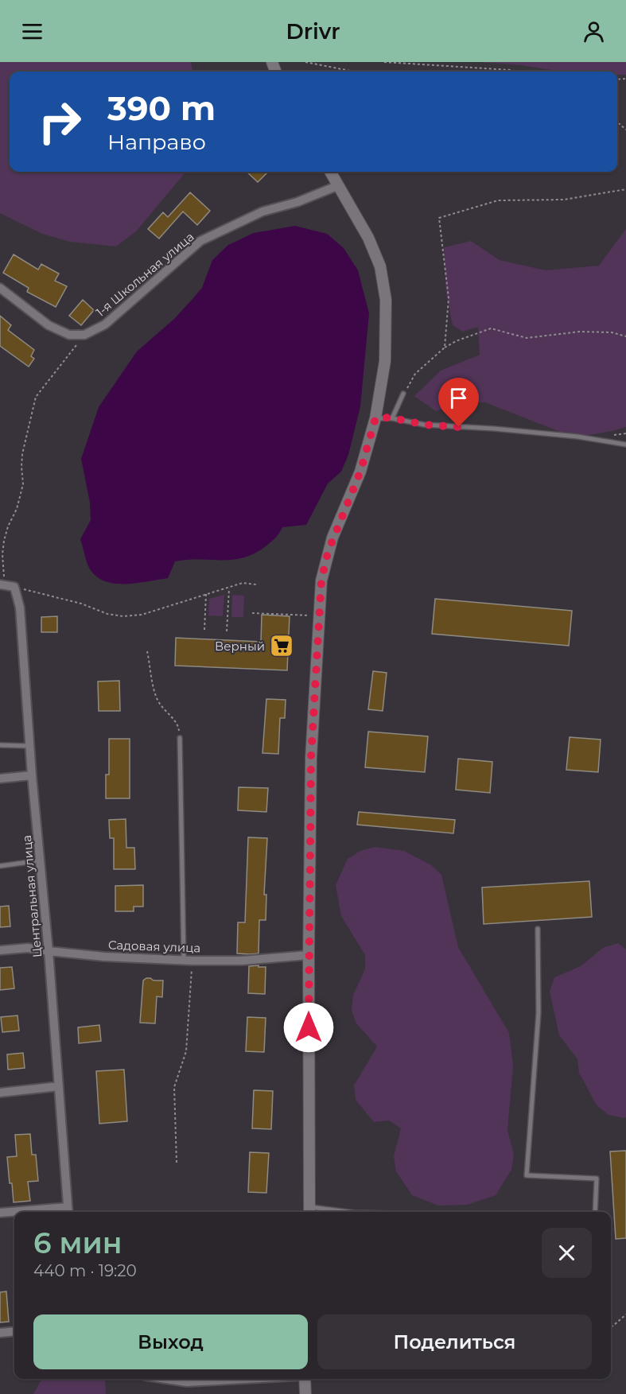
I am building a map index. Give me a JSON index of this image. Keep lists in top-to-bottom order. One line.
{"streets":{"street":["1-я Школьная улица","Центральная улица","Садовая улица"]},"crossings":[["Центральная улица","Садовая улица"]],"places":{"supermarket":["Верный"]},"page":{"header":"Drivr","turn":["390 m","Направо"],"heading":["6 мин","440 m · 19:20"],"buttons":["Выход","Поделиться"]}}
